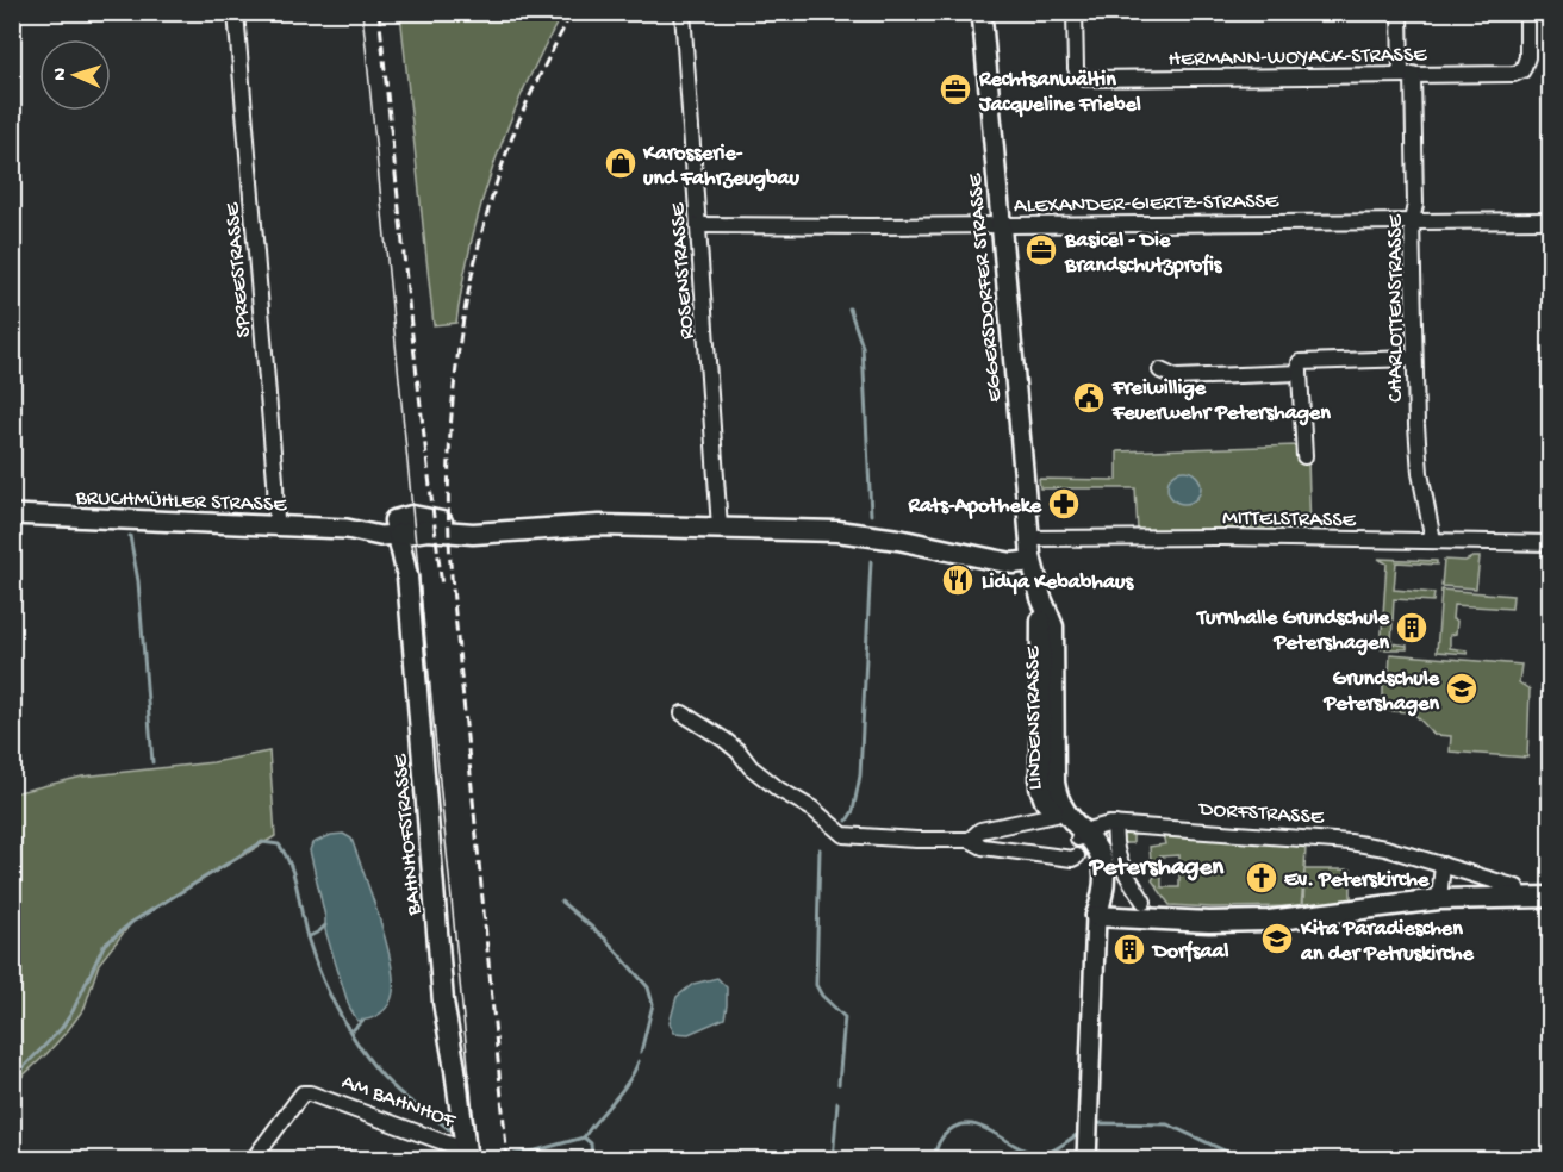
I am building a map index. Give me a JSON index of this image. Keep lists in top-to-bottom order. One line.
{"streets":{"main road":["LINDENSTRASSE","BAHNHOFSTRASSE"],"street":["HERMANN-WOYACK-STRASSE","ALEXANDER-GIERTZ-STRASSE","SPREESTRASSE","ROSENSTRASSE","EGGERSDORFER STRASSE","CHARLOTTENSTRASSE","BRUCHMÜHLER STRASSE","MITTELSTRASSE","DORFSTRASSE","AM BAHNHOF"]},"crossings":[["HERMANN-WOYACK-STRASSE","CHARLOTTENSTRASSE"],["ALEXANDER-GIERTZ-STRASSE","ROSENSTRASSE"],["ALEXANDER-GIERTZ-STRASSE","EGGERSDORFER STRASSE"],["ALEXANDER-GIERTZ-STRASSE","CHARLOTTENSTRASSE"],["SPREESTRASSE","BRUCHMÜHLER STRASSE"],["EGGERSDORFER STRASSE","MITTELSTRASSE"],["EGGERSDORFER STRASSE","LINDENSTRASSE"],["CHARLOTTENSTRASSE","MITTELSTRASSE"],["BRUCHMÜHLER STRASSE","BAHNHOFSTRASSE"],["LINDENSTRASSE","DORFSTRASSE"],["BAHNHOFSTRASSE","AM BAHNHOF"]],"districts":["Petershagen"],"places":{"office":["Rechtsanwältin Jacqueline Friebel","Basicel - Die Brandschutzprofis"],"shop":["Karosserie- und Fahrzeugbau"],"public building":["Freiwillige Feuerwehr Petershagen"],"pharmacy":["Rats-Apotheke"],"restaurant":["Lidya Kebabhaus"],"building":["Turnhalle Grundschule Petershagen","Dorfsaal"],"school or university":["Grundschule Petershagen","Kita Paradieschen an der Petruskirche"],"church":["Ev. Peterskirche"]},"north":"left"}
